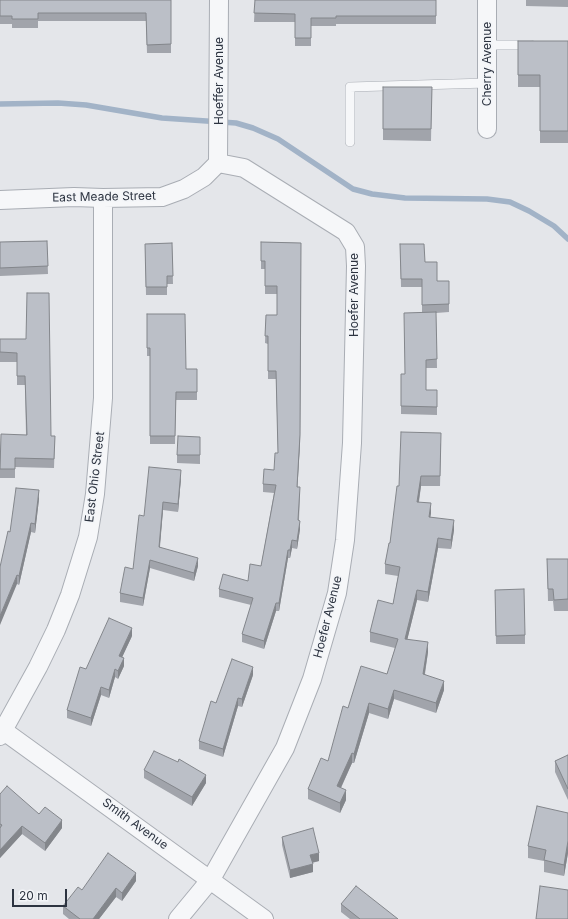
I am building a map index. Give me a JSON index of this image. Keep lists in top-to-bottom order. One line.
{"streets":{"street":["Cherry Avenue","Hoeffer Avenue","East Meade Street","Hoefer Avenue","East Ohio Street","Smith Avenue"]},"crossings":[["Hoeffer Avenue","East Meade Street"],["Hoeffer Avenue","Hoefer Avenue"],["East Meade Street","Hoefer Avenue"],["East Meade Street","East Ohio Street"],["Hoefer Avenue","Smith Avenue"],["East Ohio Street","Smith Avenue"]],"scale_bar":"20 m"}
